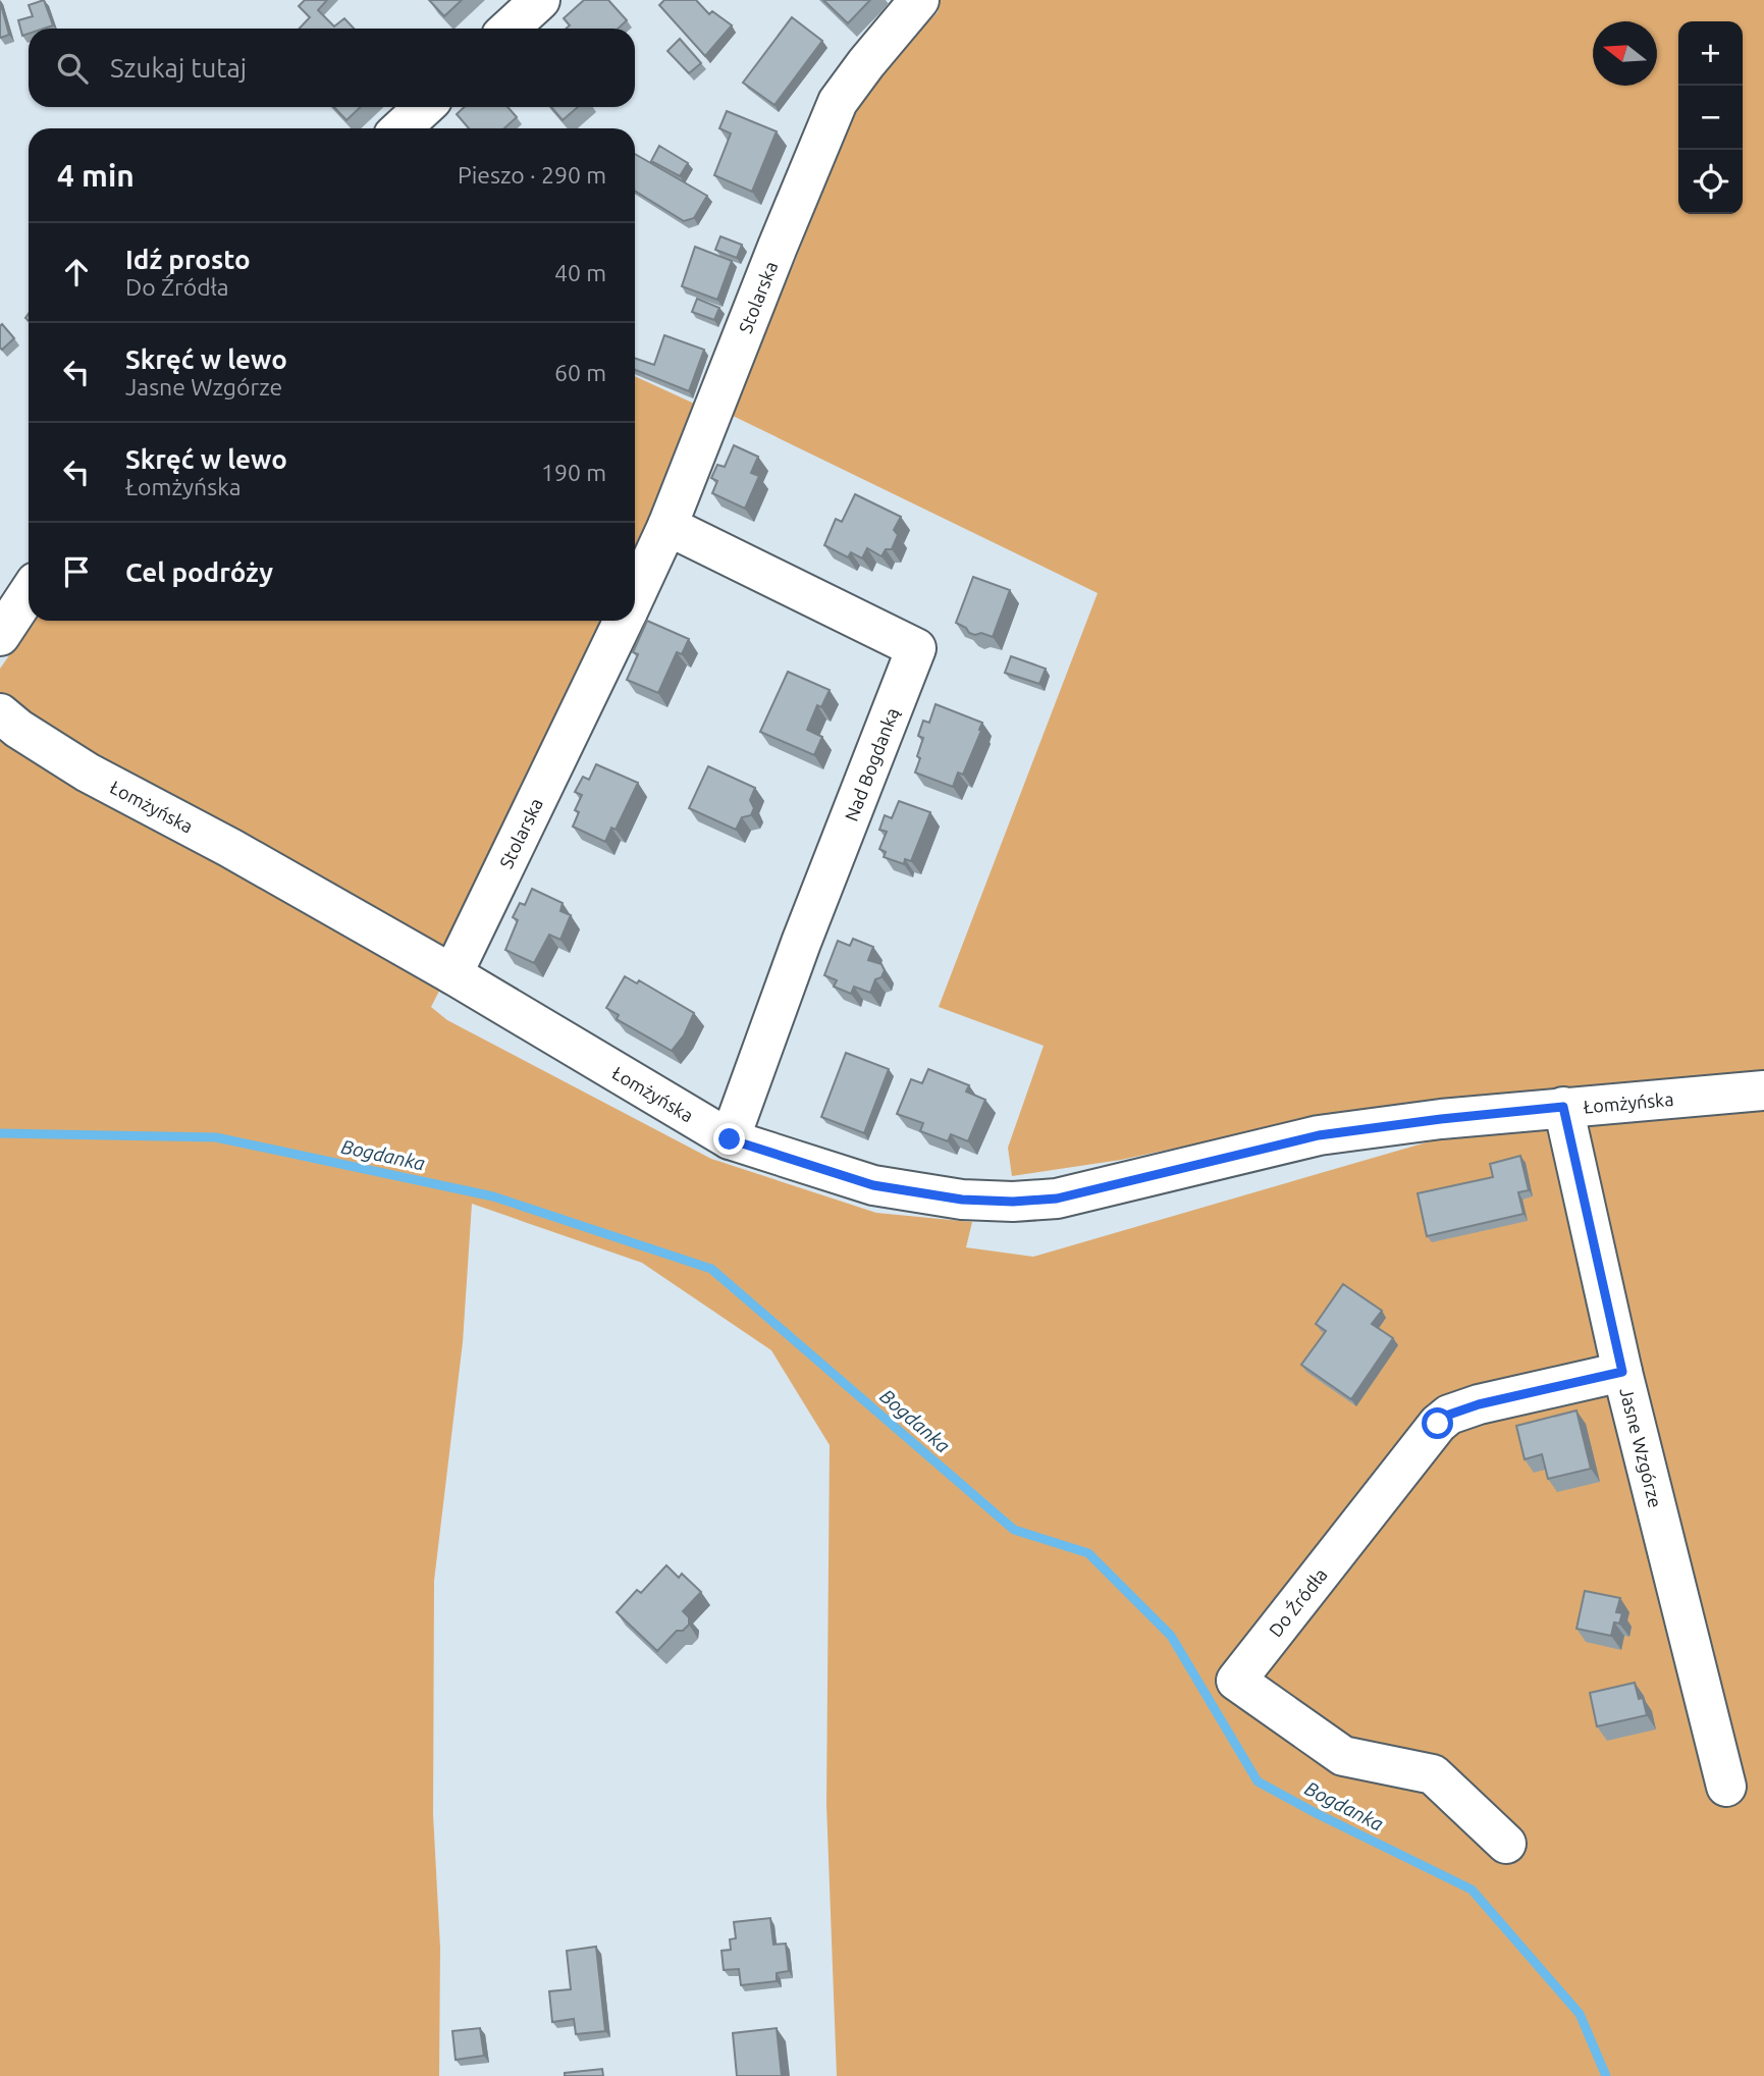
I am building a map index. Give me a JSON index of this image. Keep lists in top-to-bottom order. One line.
{"streets":{"street":["Stolarska","Nad Bogdanką","Łomżyńska","Jasne Wzgórze","Do Źródła"]},"crossings":[["Stolarska","Nad Bogdanką"],["Stolarska","Łomżyńska"],["Nad Bogdanką","Łomżyńska"],["Łomżyńska","Jasne Wzgórze"],["Jasne Wzgórze","Do Źródła"]],"water":["Bogdanka"],"north":"left","page":{"map_buttons":["+","−"],"search":"Szukaj tutaj","heading":["4 min","Pieszo · 290 m"],"list":[["Idź prosto","Do Źródła","40 m"],["Skręć w lewo","Jasne Wzgórze","60 m"],["Skręć w lewo","Łomżyńska","190 m"],"Cel podróży"]}}
